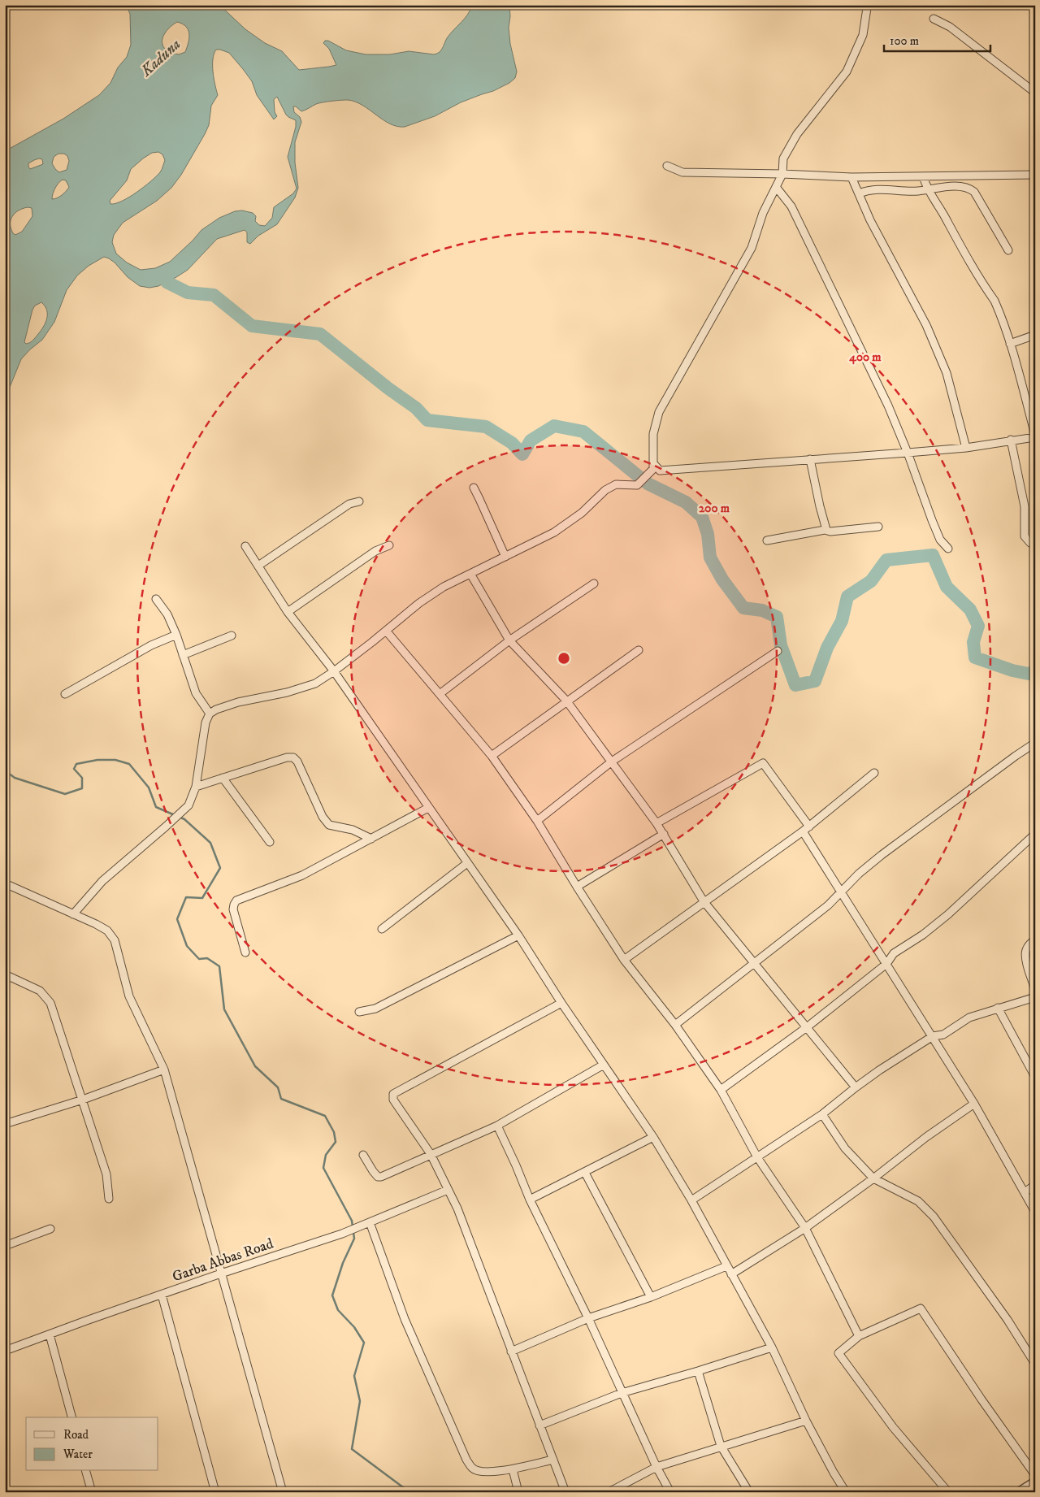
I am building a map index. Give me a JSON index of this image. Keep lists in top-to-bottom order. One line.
{"streets":{"street":["Garba Abbas Road"]},"water":["Kaduna"],"legend":["Road","Water"],"scale_bar":"100 m","rings":["400 m","200 m"]}
